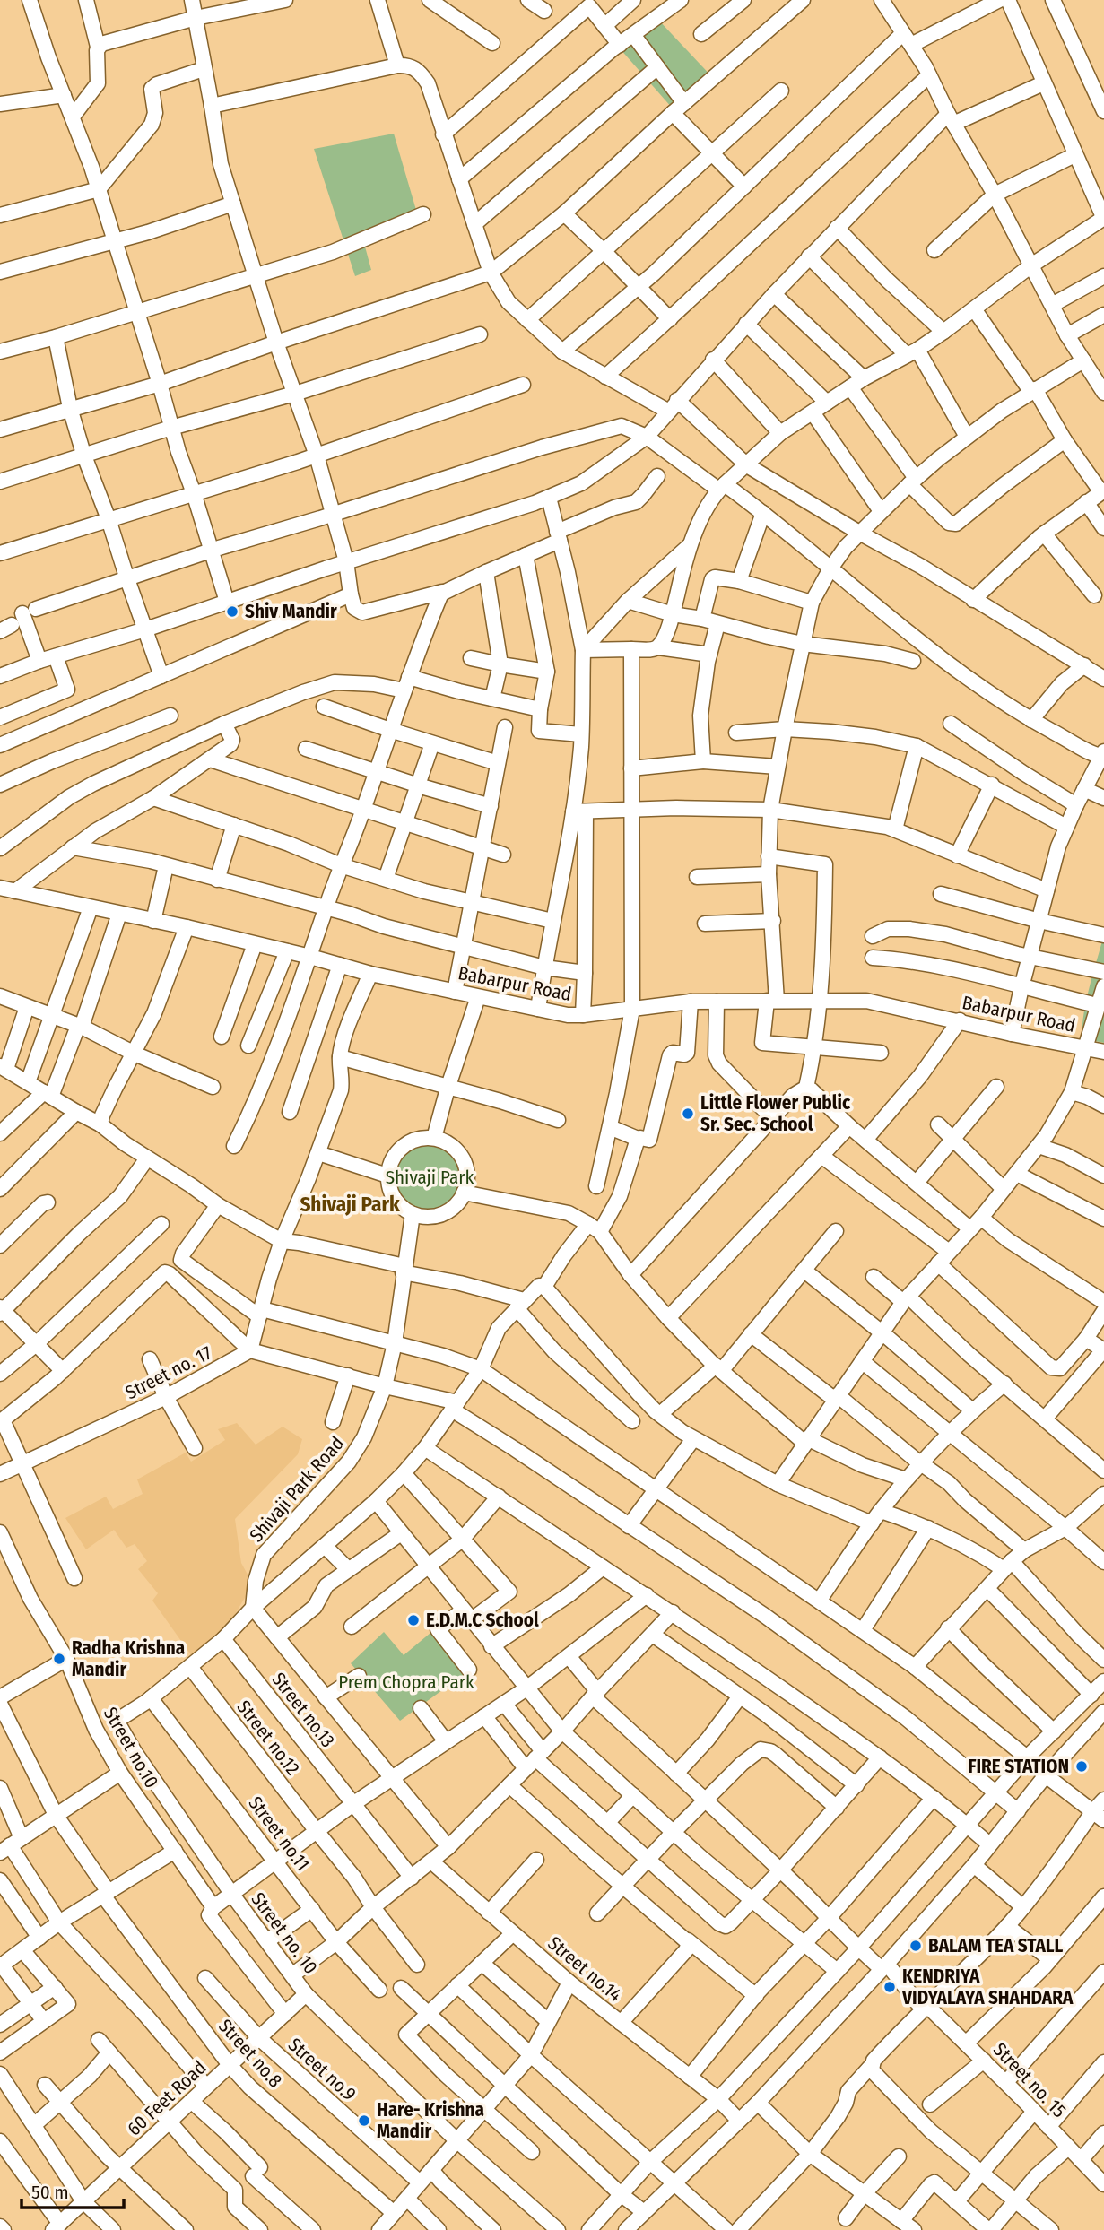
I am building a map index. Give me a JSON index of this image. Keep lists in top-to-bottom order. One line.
{"streets":{"street":["Babarpur Road","Street no. 17","Shivaji Park Road","Street no.13","Street no.12","Street no.10","Street no.11","Street no. 10","Street no.14","Street no.8","Street no.9","Street no. 15","60 Feet Road"]},"crossings":[["Street no.10","60 Feet Road"],["Street no.11","Street no. 10"],["Street no. 10","60 Feet Road"],["Street no.8","60 Feet Road"],["Street no.9","60 Feet Road"]],"districts":["Shivaji Park"],"parks":["Shivaji Park","Prem Chopra Park"],"places":["Shiv Mandir","Little Flower Public Sr. Sec. School","E.D.M.C School","Radha Krishna Mandir","FIRE STATION","BALAM TEA STALL","KENDRIYA VIDYALAYA SHAHDARA","Hare- Krishna Mandir"],"scale_bar":"50 m"}
